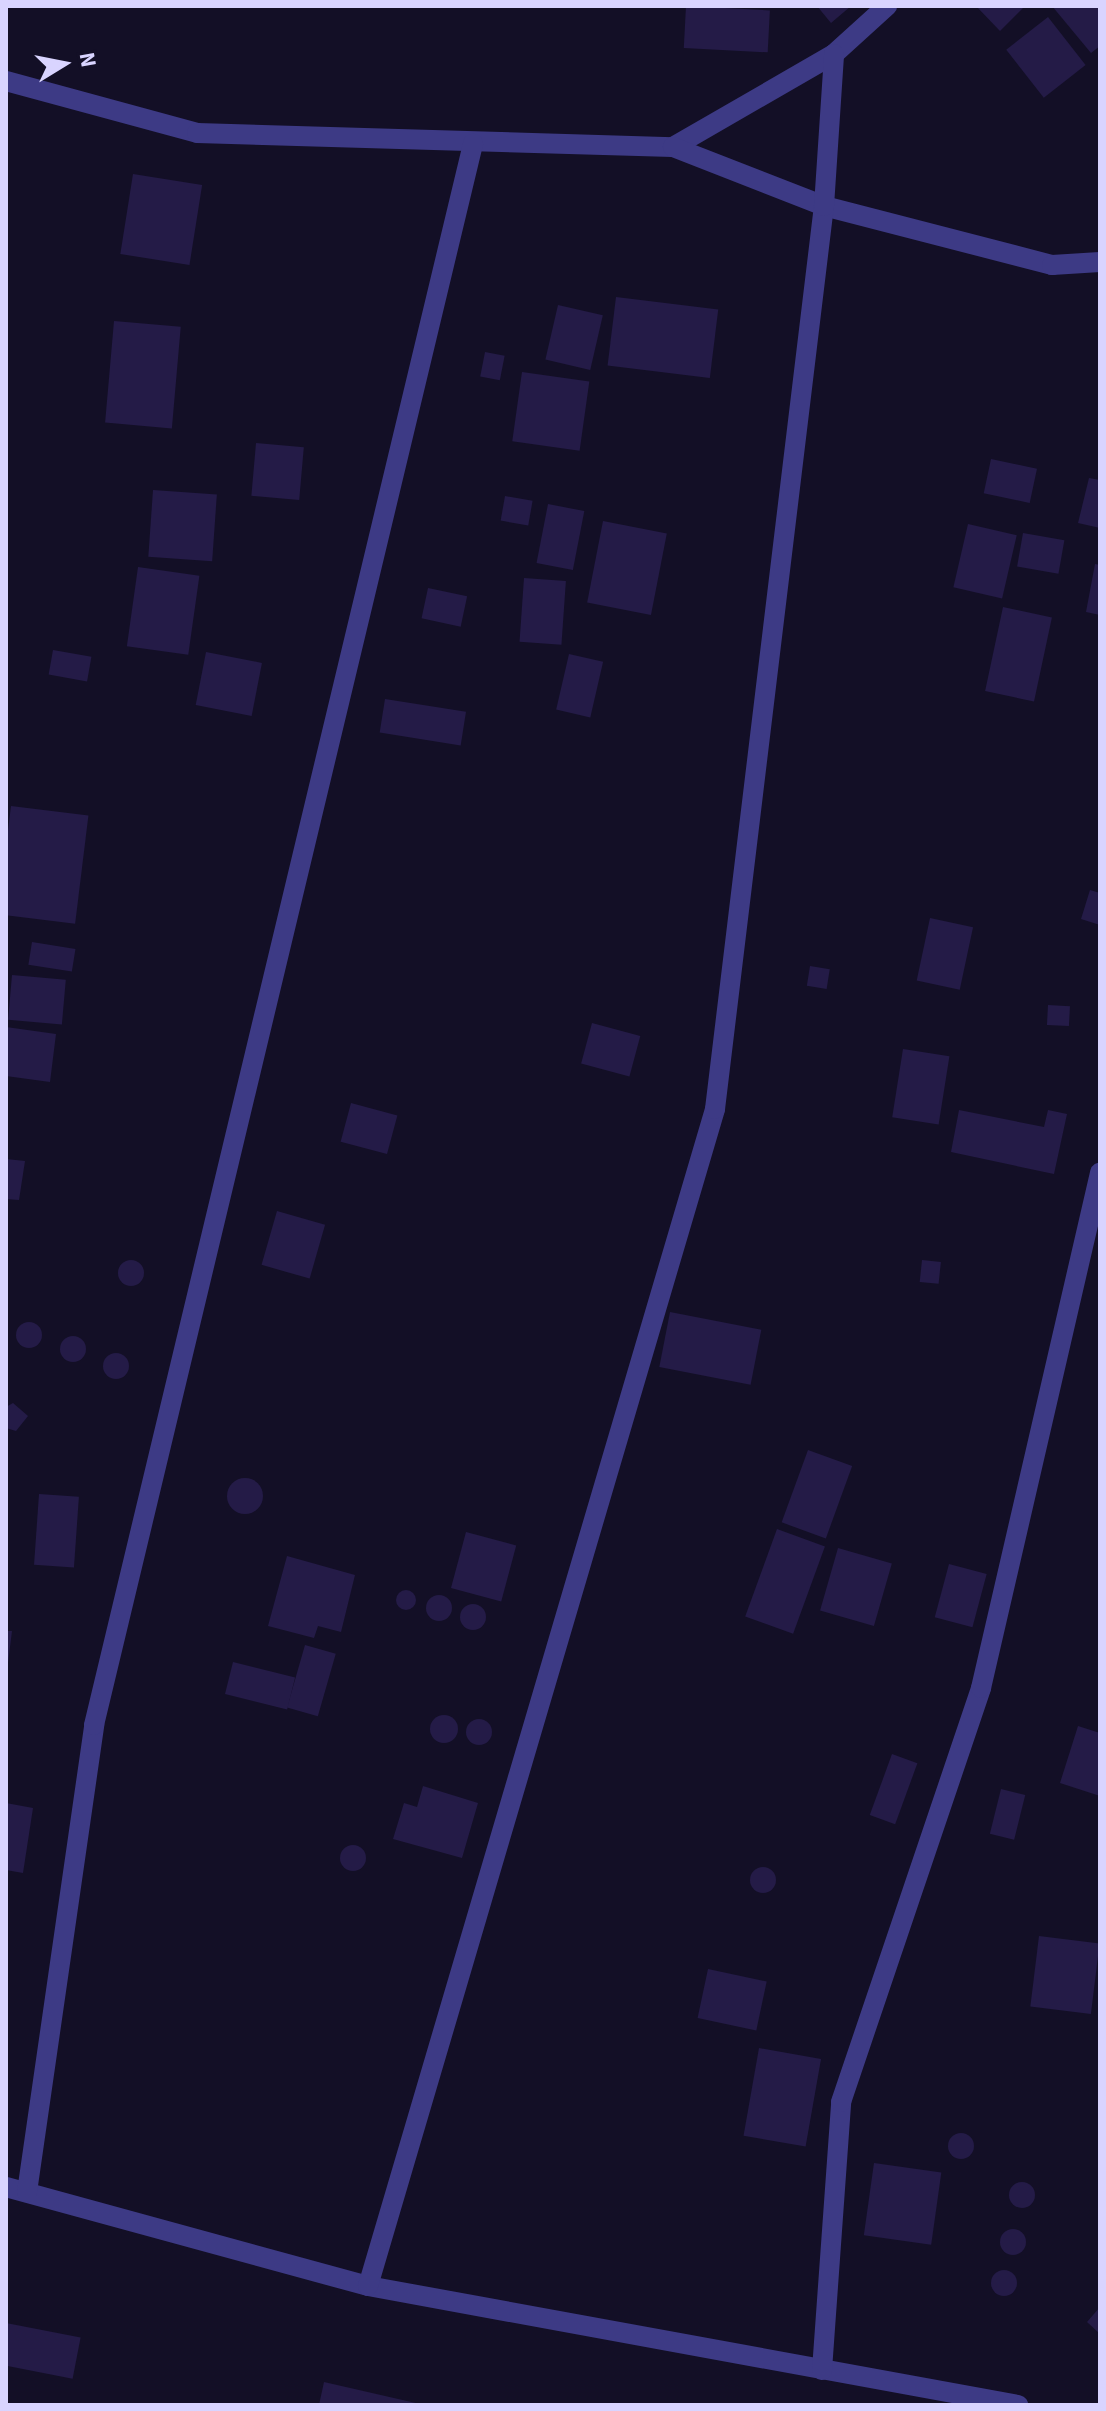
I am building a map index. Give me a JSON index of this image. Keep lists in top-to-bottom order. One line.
{"north":"right"}
